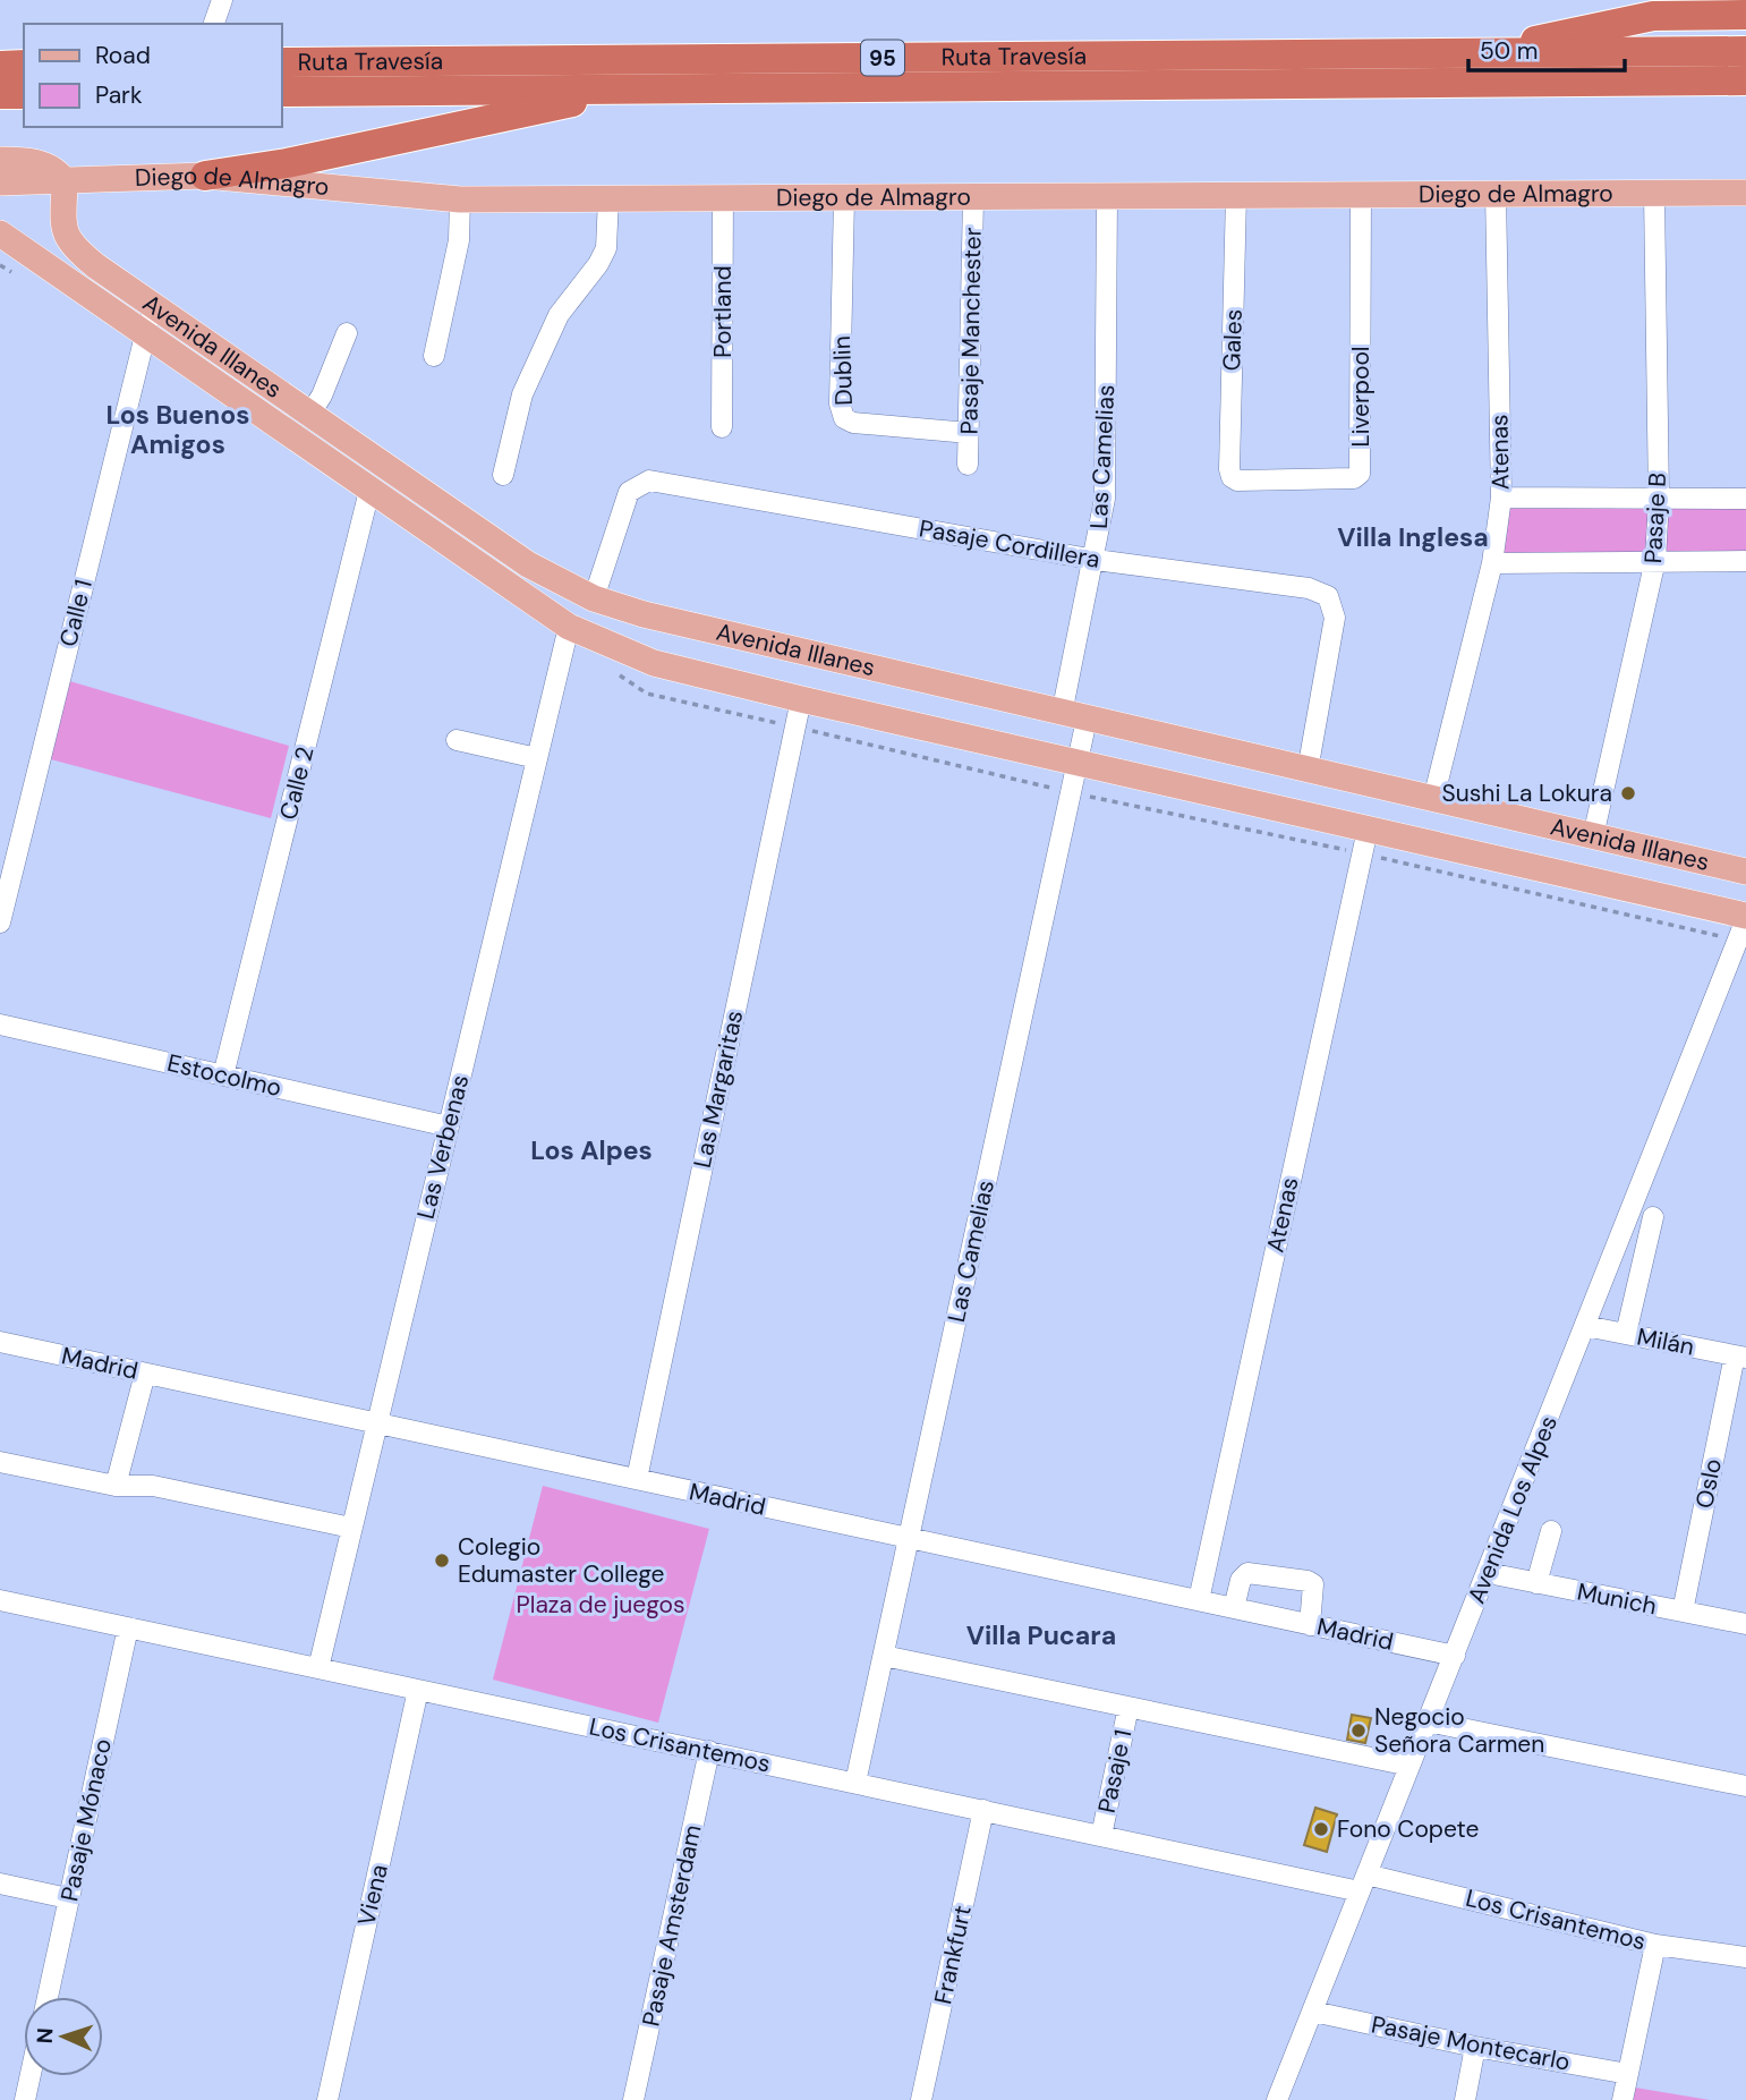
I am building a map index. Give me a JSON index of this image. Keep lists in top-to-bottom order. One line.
{"streets":{"highway":["Ruta Travesía","95"],"main road":["Diego de Almagro","Avenida Illanes"],"street":["Portland","Pasaje Manchester","Gales","Dublin","Liverpool","Atenas","Las Camelias","Pasaje B","Pasaje Cordillera","Calle 1","Calle 2","Estocolmo","Las Margaritas","Las Verbenas","Milán","Madrid","Oslo","Avenida Los Alpes","Munich","Los Crisantemos","Pasaje 1","Pasaje Mónaco","Viena","Pasaje Amsterdam","Frankfurt","Pasaje Montecarlo"]},"crossings":[["Diego de Almagro","Portland"],["Diego de Almagro","Pasaje Manchester"],["Diego de Almagro","Gales"],["Diego de Almagro","Avenida Illanes"],["Diego de Almagro","Dublin"],["Diego de Almagro","Liverpool"],["Diego de Almagro","Atenas"],["Diego de Almagro","Las Camelias"],["Diego de Almagro","Pasaje B"],["Pasaje Manchester","Dublin"],["Gales","Liverpool"],["Avenida Illanes","Atenas"],["Avenida Illanes","Las Camelias"],["Avenida Illanes","Pasaje B"],["Avenida Illanes","Pasaje Cordillera"],["Avenida Illanes","Calle 1"],["Avenida Illanes","Calle 2"],["Avenida Illanes","Las Margaritas"],["Avenida Illanes","Las Verbenas"],["Avenida Illanes","Avenida Los Alpes"],["Atenas","Madrid"],["Las Camelias","Pasaje Cordillera"],["Las Camelias","Madrid"],["Las Camelias","Los Crisantemos"],["Calle 2","Estocolmo"],["Estocolmo","Las Verbenas"],["Las Margaritas","Madrid"],["Las Verbenas","Madrid"],["Las Verbenas","Los Crisantemos"],["Milán","Oslo"],["Milán","Avenida Los Alpes"],["Madrid","Avenida Los Alpes"],["Oslo","Munich"],["Avenida Los Alpes","Munich"],["Avenida Los Alpes","Los Crisantemos"],["Avenida Los Alpes","Pasaje Montecarlo"],["Los Crisantemos","Pasaje 1"],["Los Crisantemos","Pasaje Mónaco"],["Los Crisantemos","Viena"],["Los Crisantemos","Pasaje Amsterdam"],["Los Crisantemos","Frankfurt"]],"districts":["Los Buenos Amigos","Villa Inglesa","Los Alpes","Villa Pucara"],"parks":["Plaza de juegos"],"places":["Sushi La Lokura","Colegio Edumaster College","Negocio Señora Carmen","Fono Copete"],"legend":["Road","Park"],"scale_bar":"50 m","north":"left"}
